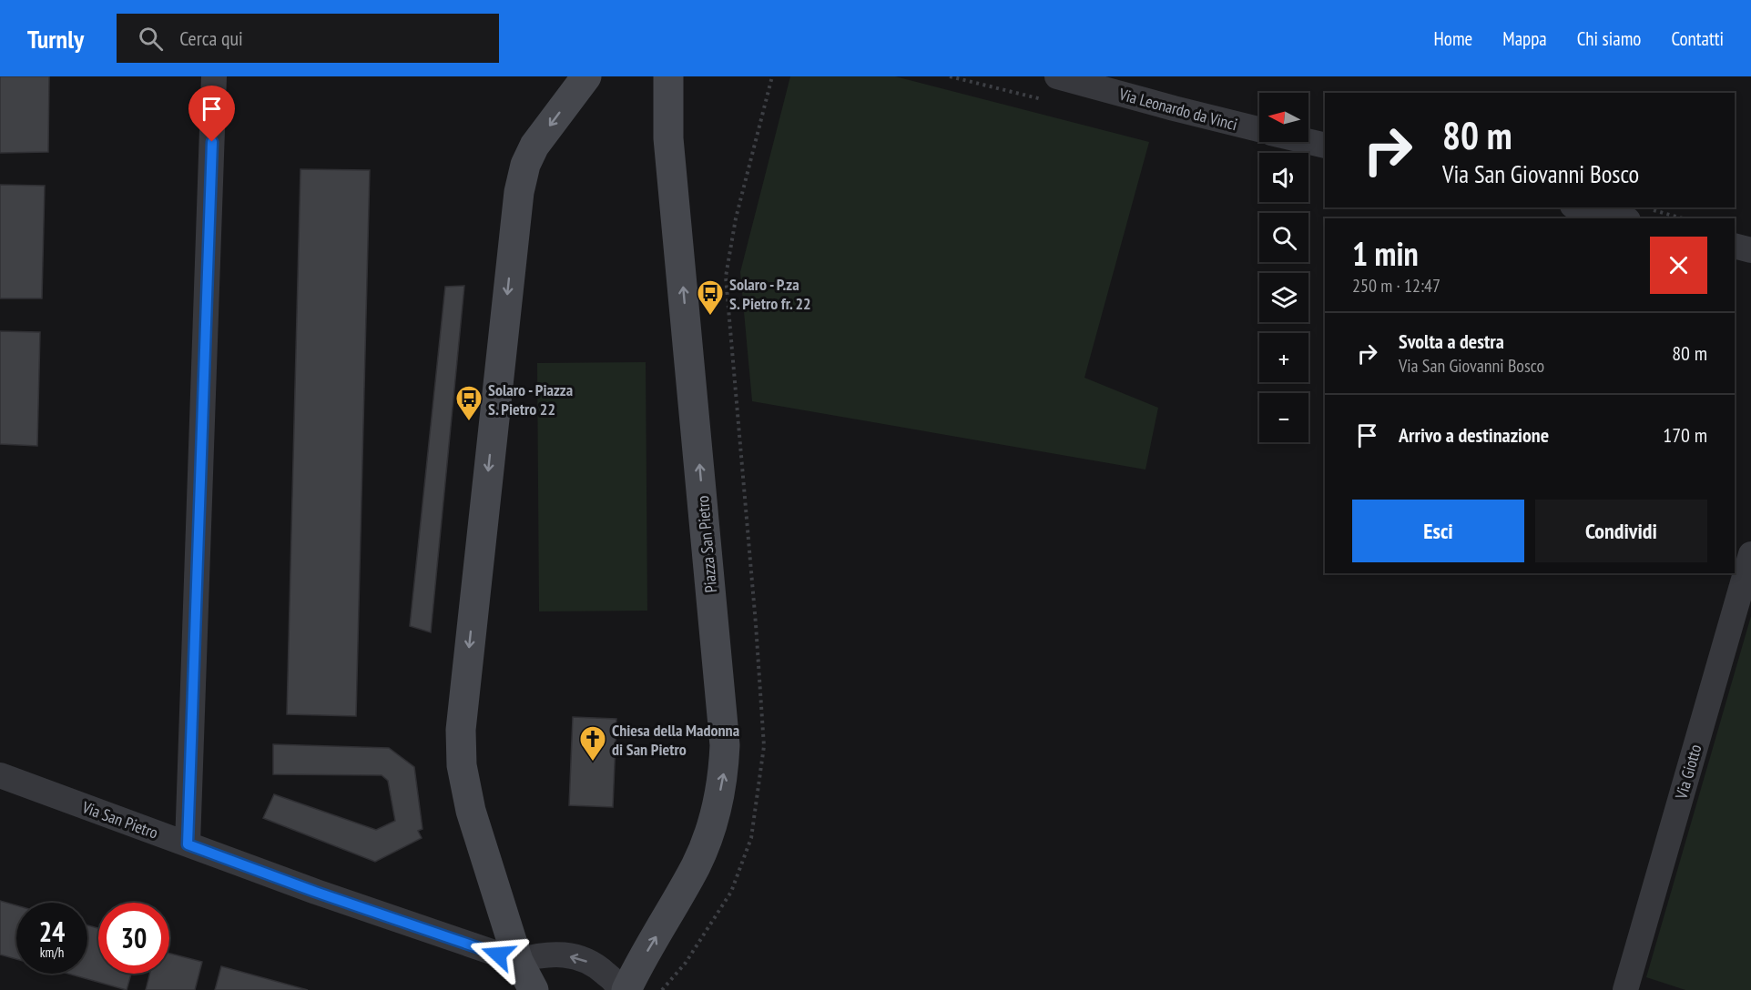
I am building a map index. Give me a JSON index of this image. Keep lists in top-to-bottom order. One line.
{"streets":{"street":["Via Leonardo da Vinci","Piazza San Pietro","Via Giotto","Via San Pietro"]},"places":{"bus stop":["Solaro - P.za S. Pietro fr. 22","Solaro - Piazza S. Pietro 22"],"church":["Chiesa della Madonna di San Pietro"]},"north":"left","page":{"header":"Turnly","search":"Cerca qui","nav":["Home","Mappa","Chi siamo","Contatti"],"map_buttons":["+","−"],"turn":["80 m","Via San Giovanni Bosco"],"heading":["1 min","250 m · 12:47"],"list":[{"name":"Svolta a destra","note":"Via San Giovanni Bosco","value":"80 m"},{"name":"Arrivo a destinazione","value":"170 m"}],"buttons":["Esci","Condividi"],"speed":"24 km/h","limit":"30"}}
